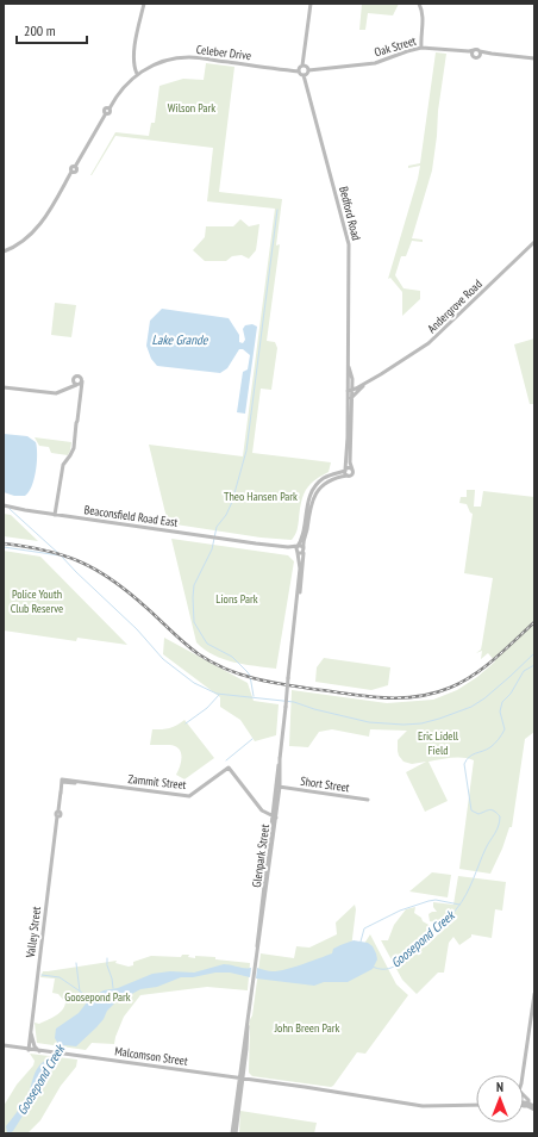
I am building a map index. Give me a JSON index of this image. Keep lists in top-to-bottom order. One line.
{"streets":{"street":["Oak Street","Celeber Drive","Bedford Road","Andergrove Road","Beaconsfield Road East","Zammit Street","Short Street","Glenpark Street","Valley Street","Malcomson Street"]},"crossings":[["Oak Street","Celeber Drive"],["Oak Street","Bedford Road"],["Celeber Drive","Bedford Road"],["Bedford Road","Andergrove Road"],["Beaconsfield Road East","Glenpark Street"],["Zammit Street","Valley Street"],["Short Street","Glenpark Street"],["Glenpark Street","Malcomson Street"],["Valley Street","Malcomson Street"]],"water":["Lake Grande","Goosepond Creek"],"parks":["Wilson Park","Theo Hansen Park","Police Youth Club Reserve","Lions Park","Eric Lidell Field","Goosepond Park","John Breen Park"],"scale_bar":"200 m","north":"top"}
